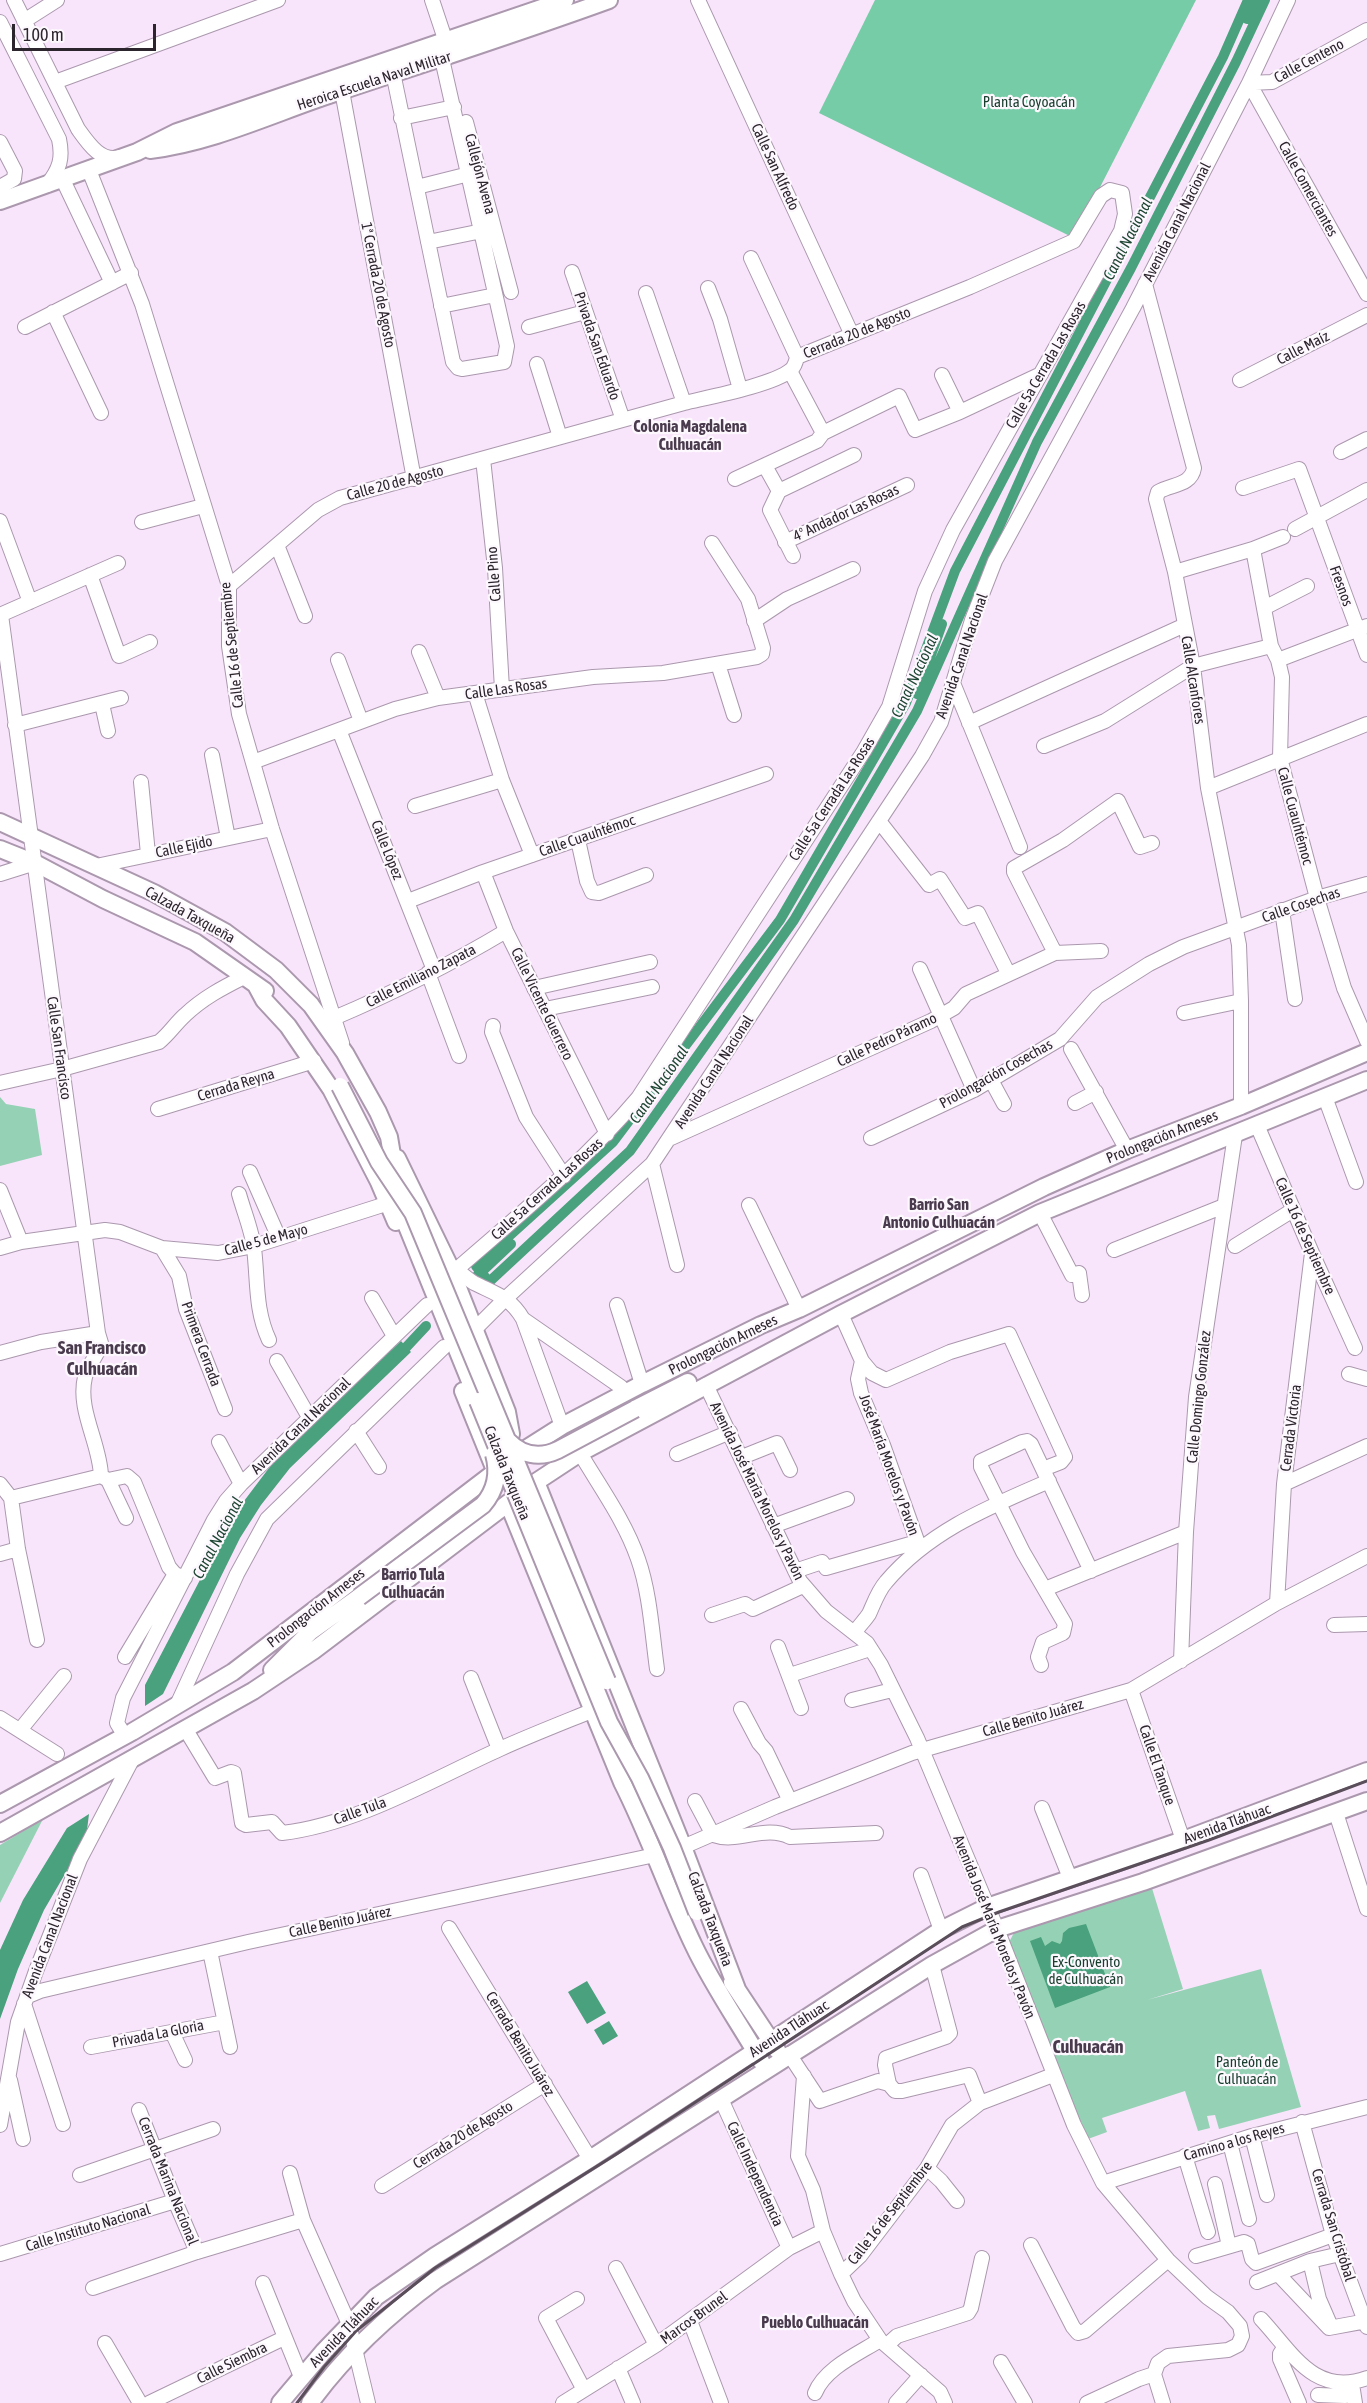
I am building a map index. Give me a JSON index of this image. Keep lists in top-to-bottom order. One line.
{"streets":{"main road":["Heroica Escuela Naval Militar","Calzada Taxqueña","Prolongación Arneses","Avenida Tláhuac"],"street":["Calle Centeno","Calle San Alfredo","Callejón Avena","Calle Comerciantes","Avenida Canal Nacional","1ª Cerrada 20 de Agosto","Cerrada 20 de Agosto","Privada San Eduardo","Calle Maíz","Calle 5a Cerrada Las Rosas","Calle 20 de Agosto","4º Andador Las Rosas","Calle Pino","Fresnos","Calle 16 de Septiembre","Calle Alcanfores","Calle Las Rosas","Calle Cuauhtémoc","Calle Ejido","Calle López","Calle Cosechas","Calle Emiliano Zapata","Calle Vicente Guerrero","Calle Pedro Páramo","Calle San Francisco","Prolongación Cosechas","Cerrada Reyna","Calle 5 de Mayo","Primera Cerrada","Calle Domingo González","Cerrada Victoria","José María Morelos y Pavón","Avenida José María Morelos y Pavón","Calle Benito Juárez","Calle El Tanque","Calle Tula","Privada La Gloria","Cerrada Benito Juárez","Camino a los Reyes","Calle Independencia","Cerrada Marina Nacional","Cerrada San Cristóbal","Calle Instituto Nacional","Marcos Brunel","Calle Siembra"]},"crossings":[["Calle Centeno","Calle Comerciantes"],["Calle Centeno","Avenida Canal Nacional"],["Heroica Escuela Naval Militar","Callejón Avena"],["Heroica Escuela Naval Militar","1ª Cerrada 20 de Agosto"],["Heroica Escuela Naval Militar","Calle 16 de Septiembre"],["Calle San Alfredo","Cerrada 20 de Agosto"],["Calle Comerciantes","Avenida Canal Nacional"],["Avenida Canal Nacional","Calle Alcanfores"],["Avenida Canal Nacional","Calzada Taxqueña"],["Avenida Canal Nacional","Calle Pedro Páramo"],["Avenida Canal Nacional","Prolongación Arneses"],["Avenida Canal Nacional","Calle Benito Juárez"],["1ª Cerrada 20 de Agosto","Calle 20 de Agosto"],["Cerrada 20 de Agosto","Privada San Eduardo"],["Cerrada 20 de Agosto","Calle 5a Cerrada Las Rosas"],["Cerrada 20 de Agosto","Calle 20 de Agosto"],["Cerrada 20 de Agosto","Calle Pino"],["Cerrada 20 de Agosto","Cerrada Benito Juárez"],["Calle 5a Cerrada Las Rosas","Calzada Taxqueña"],["Calle 5a Cerrada Las Rosas","Calle Vicente Guerrero"],["Calle 20 de Agosto","Calle Pino"],["Calle 20 de Agosto","Calle 16 de Septiembre"],["Calle Pino","Calle Las Rosas"],["Calle 16 de Septiembre","Calle Las Rosas"],["Calle 16 de Septiembre","Calle Ejido"],["Calle 16 de Septiembre","Calzada Taxqueña"],["Calle 16 de Septiembre","Calle Emiliano Zapata"],["Calle 16 de Septiembre","Prolongación Arneses"],["Calle 16 de Septiembre","Cerrada Victoria"],["Calle 16 de Septiembre","Avenida José María Morelos y Pavón"],["Calle Alcanfores","Calle Cosechas"],["Calle Alcanfores","Prolongación Cosechas"],["Calle Alcanfores","Prolongación Arneses"],["Calle Las Rosas","Calle López"],["Calle Cuauhtémoc","Calle López"],["Calle Cuauhtémoc","Calle Cosechas"],["Calle Cuauhtémoc","Calle Vicente Guerrero"],["Calle Ejido","Calzada Taxqueña"],["Calle López","Calle Emiliano Zapata"],["Calle Cosechas","Prolongación Cosechas"],["Calzada Taxqueña","Calle San Francisco"],["Calzada Taxqueña","Cerrada Reyna"],["Calzada Taxqueña","Prolongación Arneses"],["Calzada Taxqueña","Calle 5 de Mayo"],["Calzada Taxqueña","Calle Benito Juárez"],["Calzada Taxqueña","Calle Tula"],["Calzada Taxqueña","Avenida Tláhuac"],["Calle Emiliano Zapata","Calle Vicente Guerrero"],["Calle San Francisco","Calle 5 de Mayo"],["Prolongación Arneses","Calle Domingo González"],["Prolongación Arneses","José María Morelos y Pavón"],["Prolongación Arneses","Avenida José María Morelos y Pavón"],["Prolongación Arneses","Calle Tula"],["Calle 5 de Mayo","Primera Cerrada"],["Calle Domingo González","Calle Benito Juárez"],["Cerrada Victoria","Calle Benito Juárez"],["Avenida José María Morelos y Pavón","Calle Benito Juárez"],["Avenida José María Morelos y Pavón","Avenida Tláhuac"],["Avenida José María Morelos y Pavón","Camino a los Reyes"],["Calle Benito Juárez","Calle El Tanque"],["Calle El Tanque","Avenida Tláhuac"],["Avenida Tláhuac","Cerrada Benito Juárez"],["Avenida Tláhuac","Calle Independencia"],["Camino a los Reyes","Cerrada San Cristóbal"],["Calle Independencia","Marcos Brunel"],["Cerrada Marina Nacional","Calle Instituto Nacional"]],"districts":["Colonia Magdalena Culhuacán","Barrio San Antonio Culhuacán","San Francisco Culhuacán","Barrio Tula Culhuacán","Culhuacán","Pueblo Culhuacán"],"water":["Canal Nacional"],"parks":["Planta Coyoacán","Ex-Convento de Culhuacán","Panteón de Culhuacán"],"scale_bar":"100 m"}
